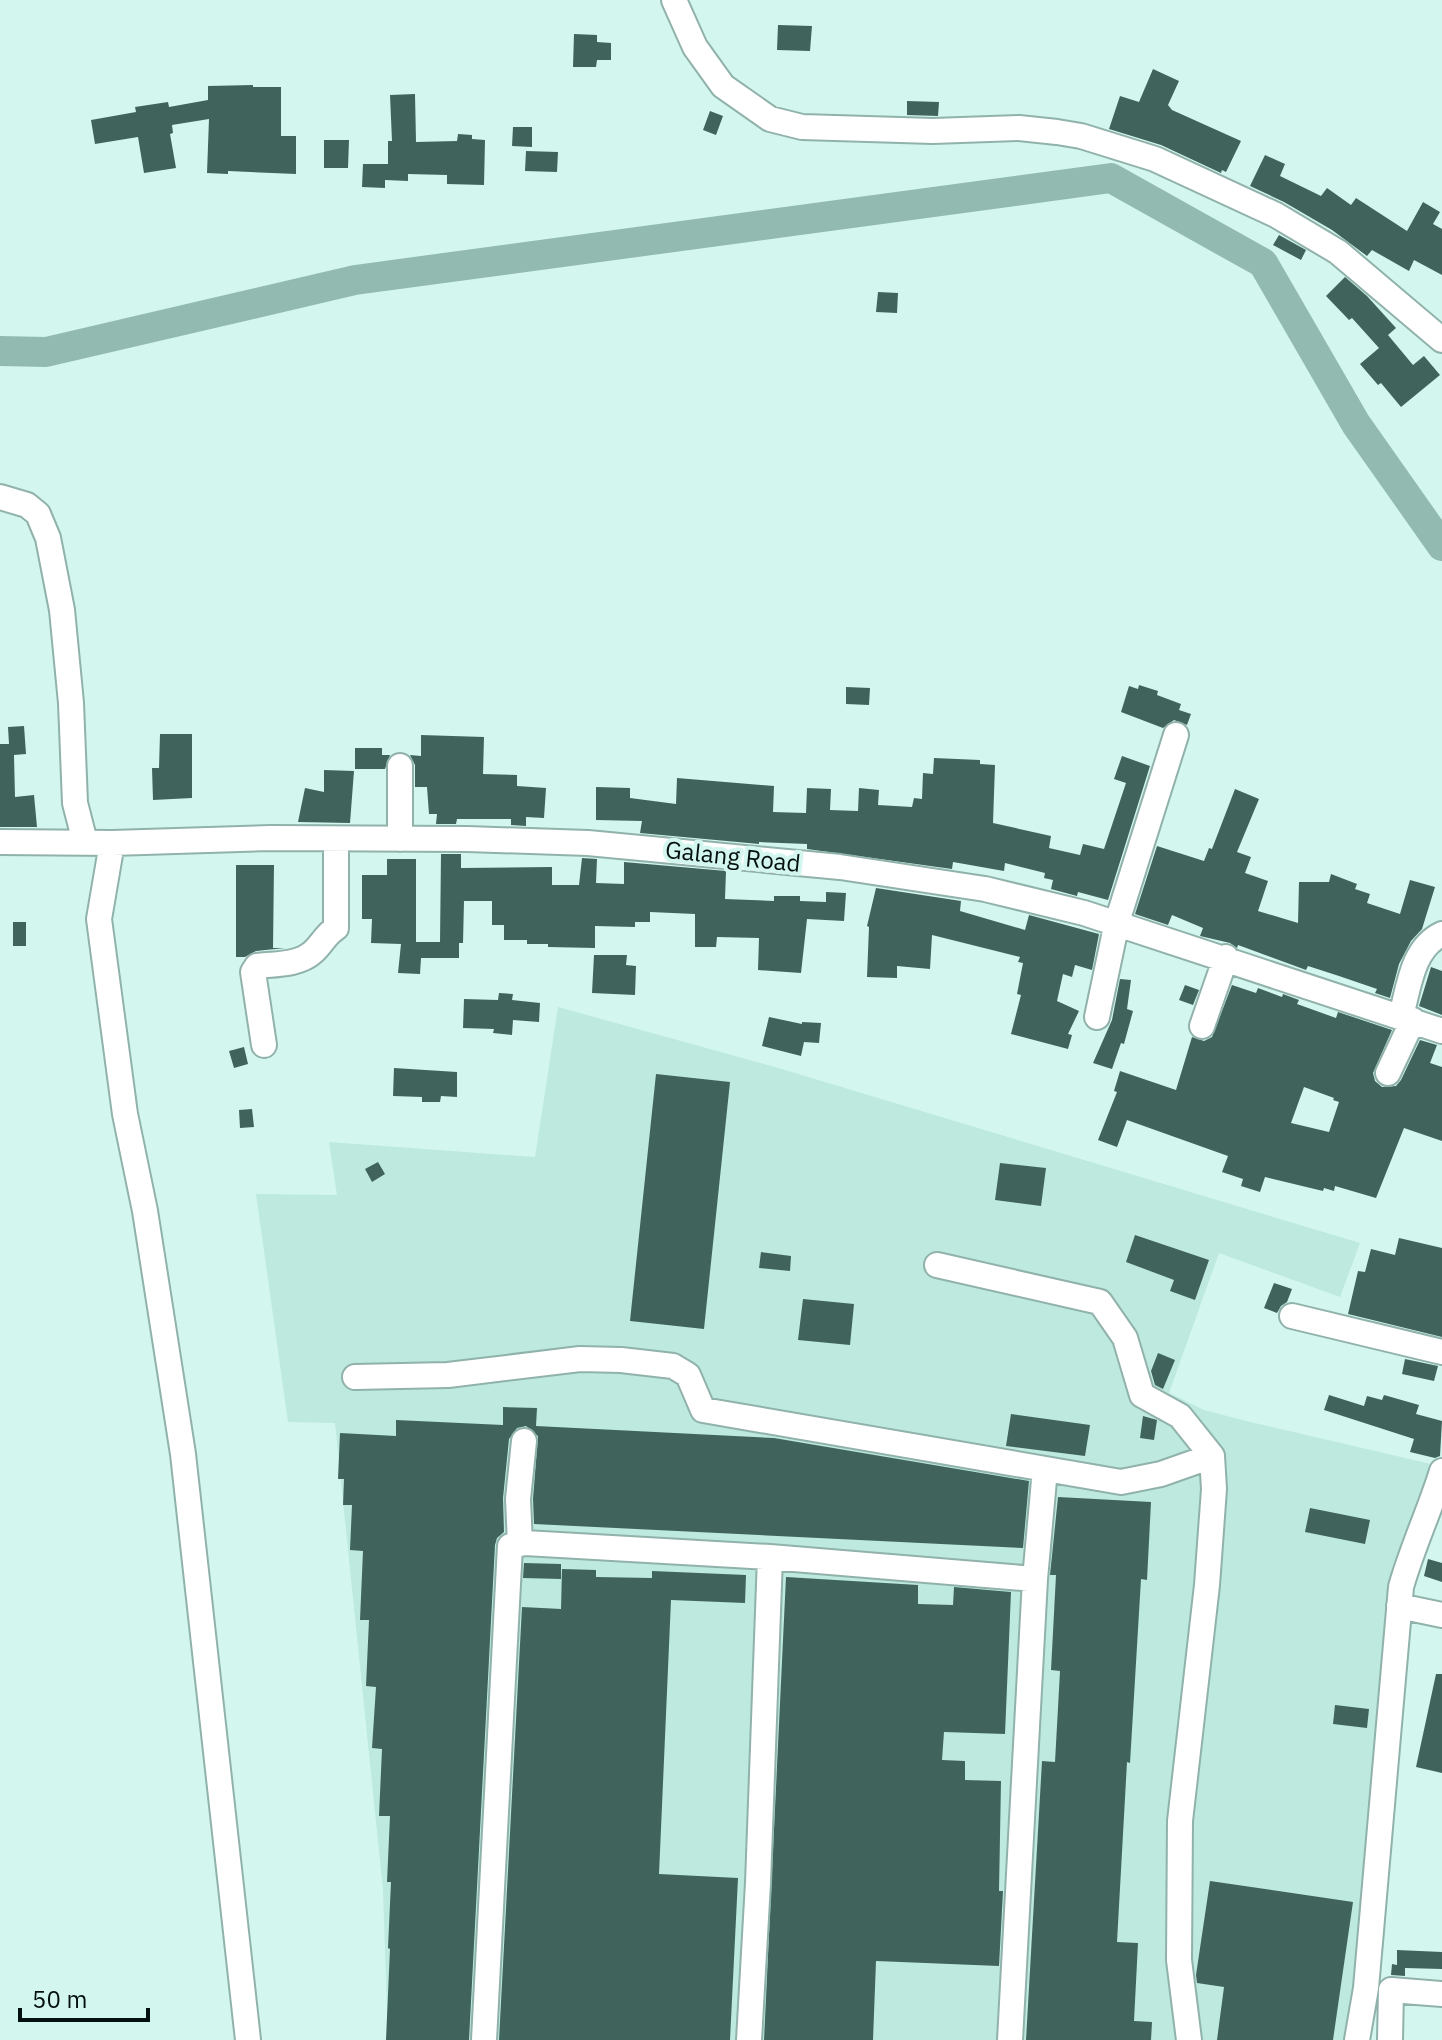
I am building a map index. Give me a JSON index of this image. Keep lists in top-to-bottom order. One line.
{"streets":{"street":["Galang Road"]},"scale_bar":"50 m"}
